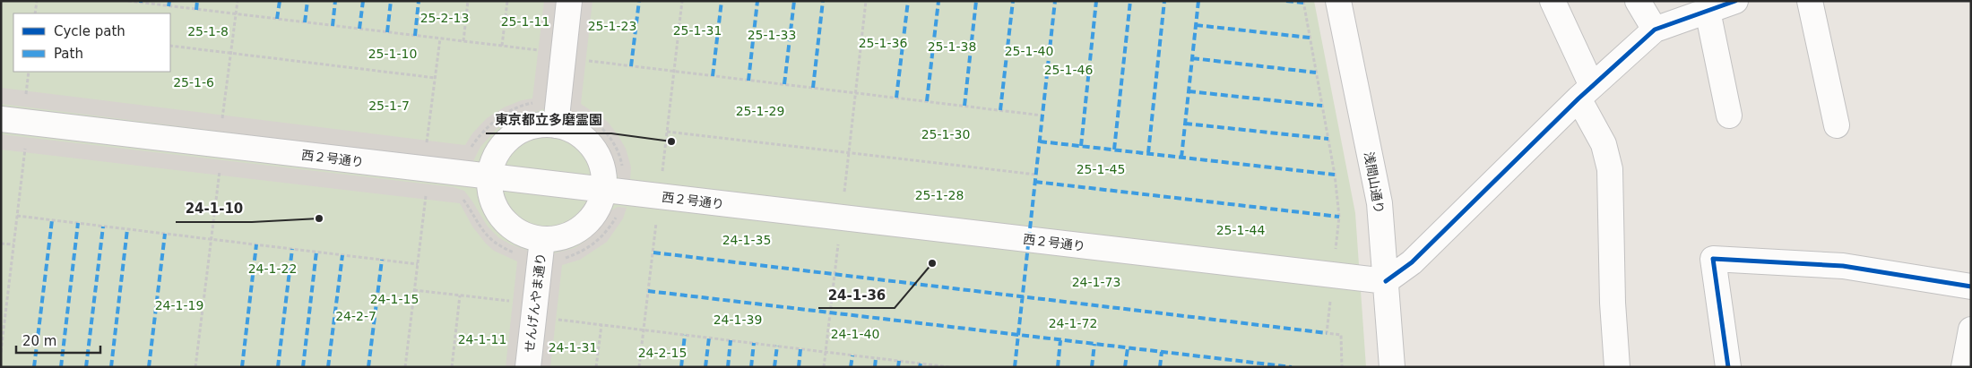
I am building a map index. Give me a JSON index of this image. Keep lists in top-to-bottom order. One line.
{"streets":{"street":["西２号通り","浅間山通り","せんげんやま通り"]},"crossings":[["西２号通り","浅間山通り"]],"parks":["25-2-13","25-1-11","25-1-23","25-1-31","25-1-8","25-1-33","25-1-36","25-1-38","25-1-40","25-1-10","25-1-46","25-1-6","25-1-7","25-1-29","25-1-30","25-1-45","25-1-28","25-1-44","24-1-35","24-1-22","24-1-73","24-1-15","24-1-19","24-2-7","24-1-39","24-1-72","24-1-40","24-1-11","24-1-31","24-2-15"],"places":["東京都立多磨霊園","24-1-10","24-1-36"],"legend":["Cycle path","Path"],"scale_bar":"20 m"}
